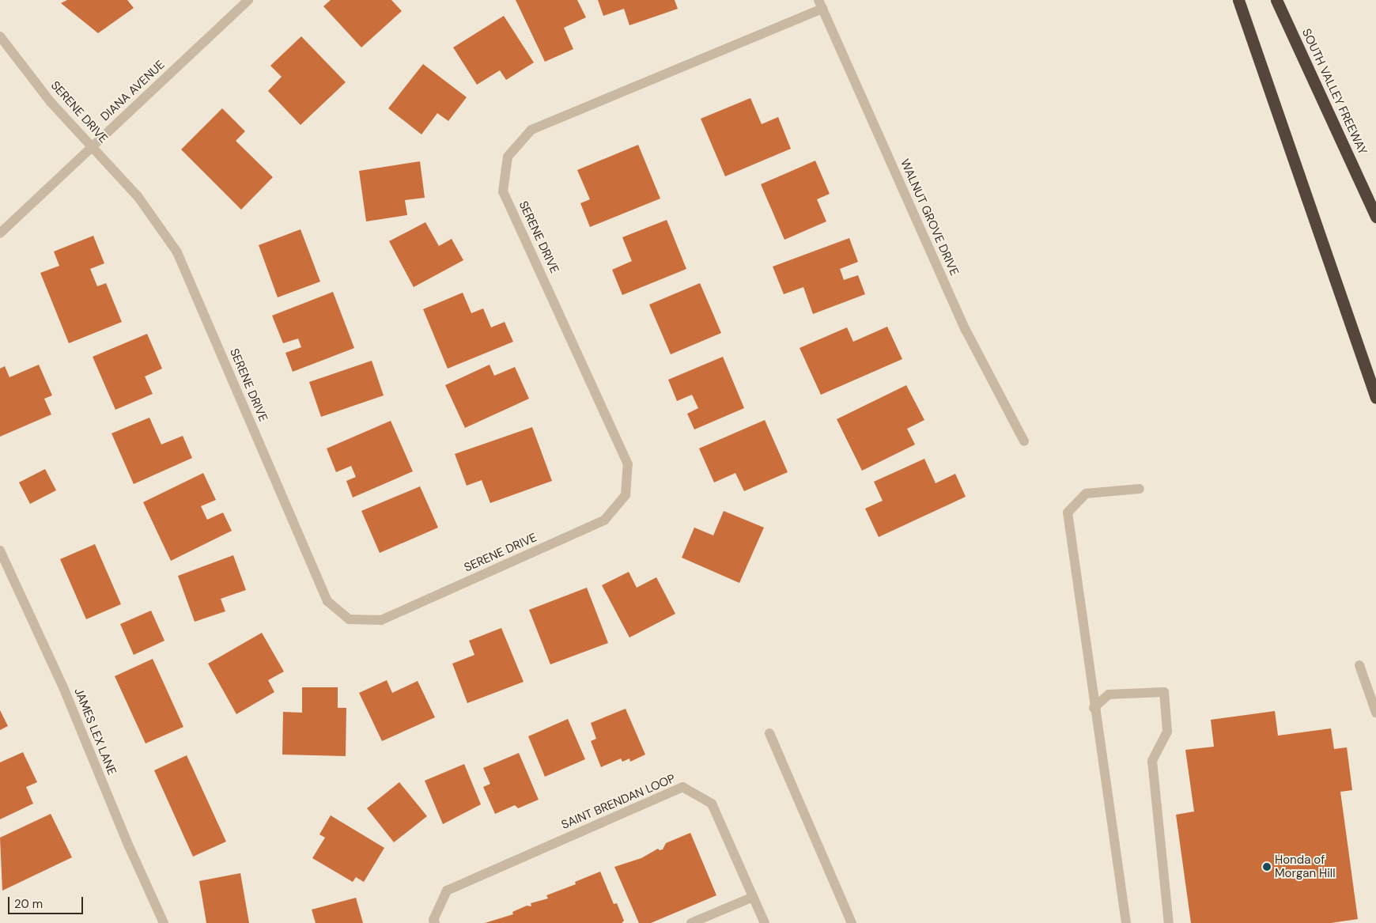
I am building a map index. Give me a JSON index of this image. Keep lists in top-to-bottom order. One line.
{"streets":{"highway":["SOUTH VALLEY FREEWAY"],"street":["DIANA AVENUE","SERENE DRIVE","WALNUT GROVE DRIVE","JAMES LEX LANE","SAINT BRENDAN LOOP"]},"crossings":[["DIANA AVENUE","SERENE DRIVE"],["SERENE DRIVE","WALNUT GROVE DRIVE"]],"places":["Honda of Morgan Hill"],"scale_bar":"20 m"}
